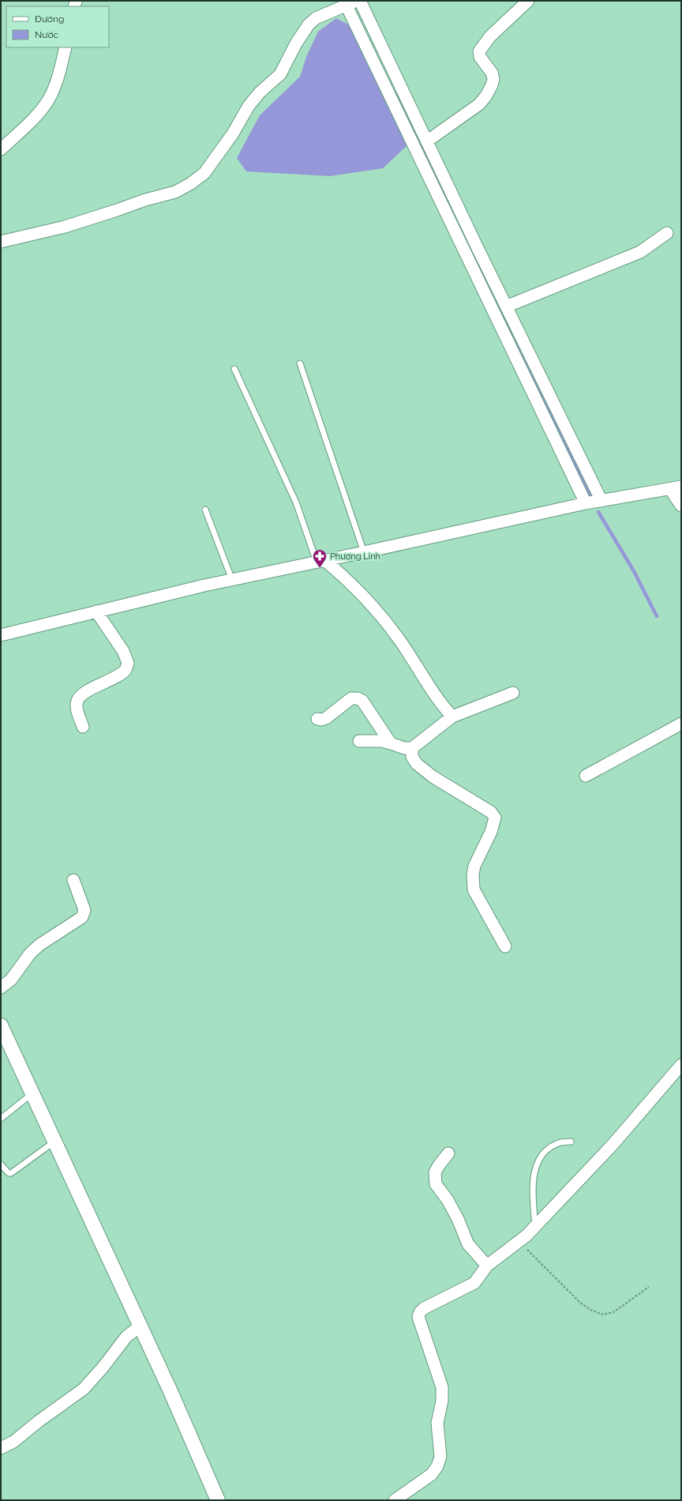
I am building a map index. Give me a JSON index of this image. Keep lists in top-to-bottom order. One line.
{"places":{"pharmacy":["Phương Linh"]},"legend":["Đường","Nước"]}
